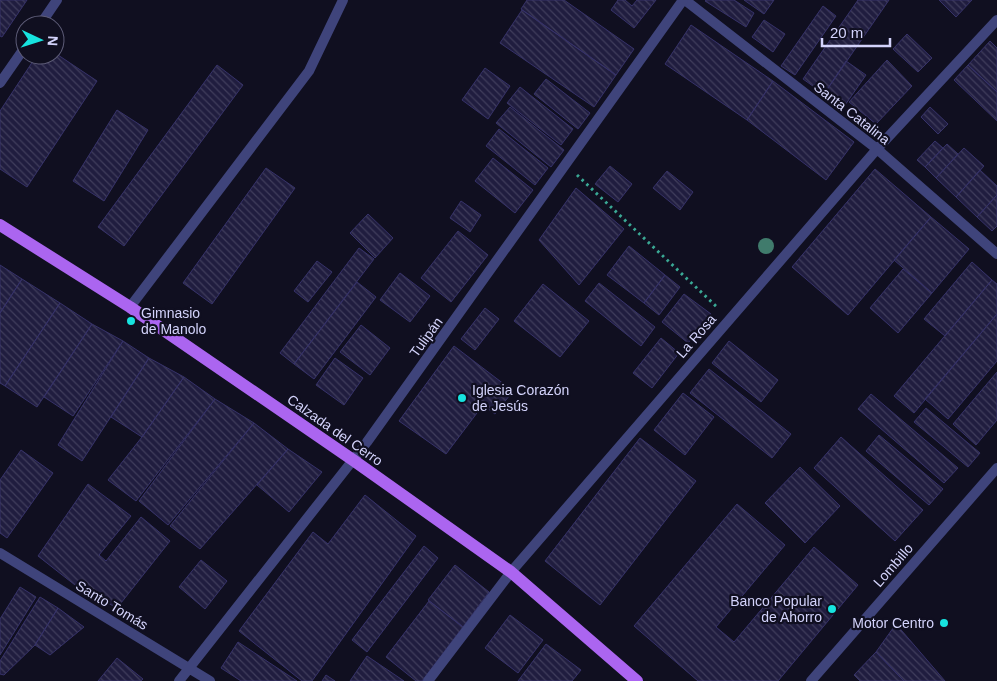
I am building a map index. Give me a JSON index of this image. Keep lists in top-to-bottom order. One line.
{"streets":{"main road":["Calzada del Cerro"],"street":["Santa Catalina","La Rosa","Tulipán","Lombillo","Santo Tomás"]},"crossings":[["Santa Catalina","La Rosa"],["Santa Catalina","Tulipán"],["La Rosa","Calzada del Cerro"],["Tulipán","Calzada del Cerro"],["Tulipán","Santo Tomás"]],"places":["Gimnasio de Manolo","Iglesia Corazón de Jesús","Banco Popular de Ahorro","Motor Centro"],"scale_bar":"20 m","north":"right"}
